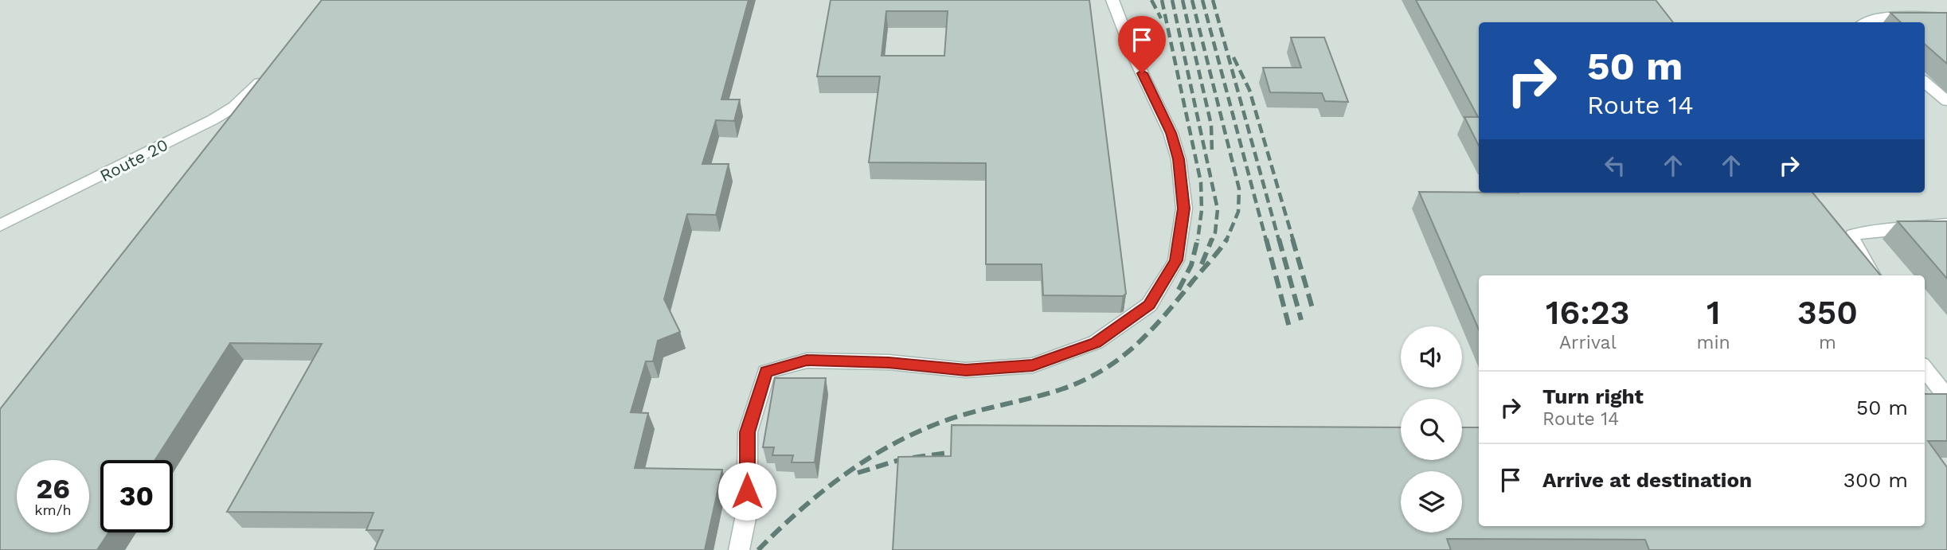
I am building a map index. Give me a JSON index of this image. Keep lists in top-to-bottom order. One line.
{"streets":{"street":["Route 20"]},"page":{"turn":["50 m","Route 14"],"eta":["16:23","Arrival","1","min","350","m"],"list":[{"name":"Turn right","note":"Route 14","value":"50 m"},{"name":"Arrive at destination","value":"300 m"}],"speed":"26 km/h","limit":"30"}}
